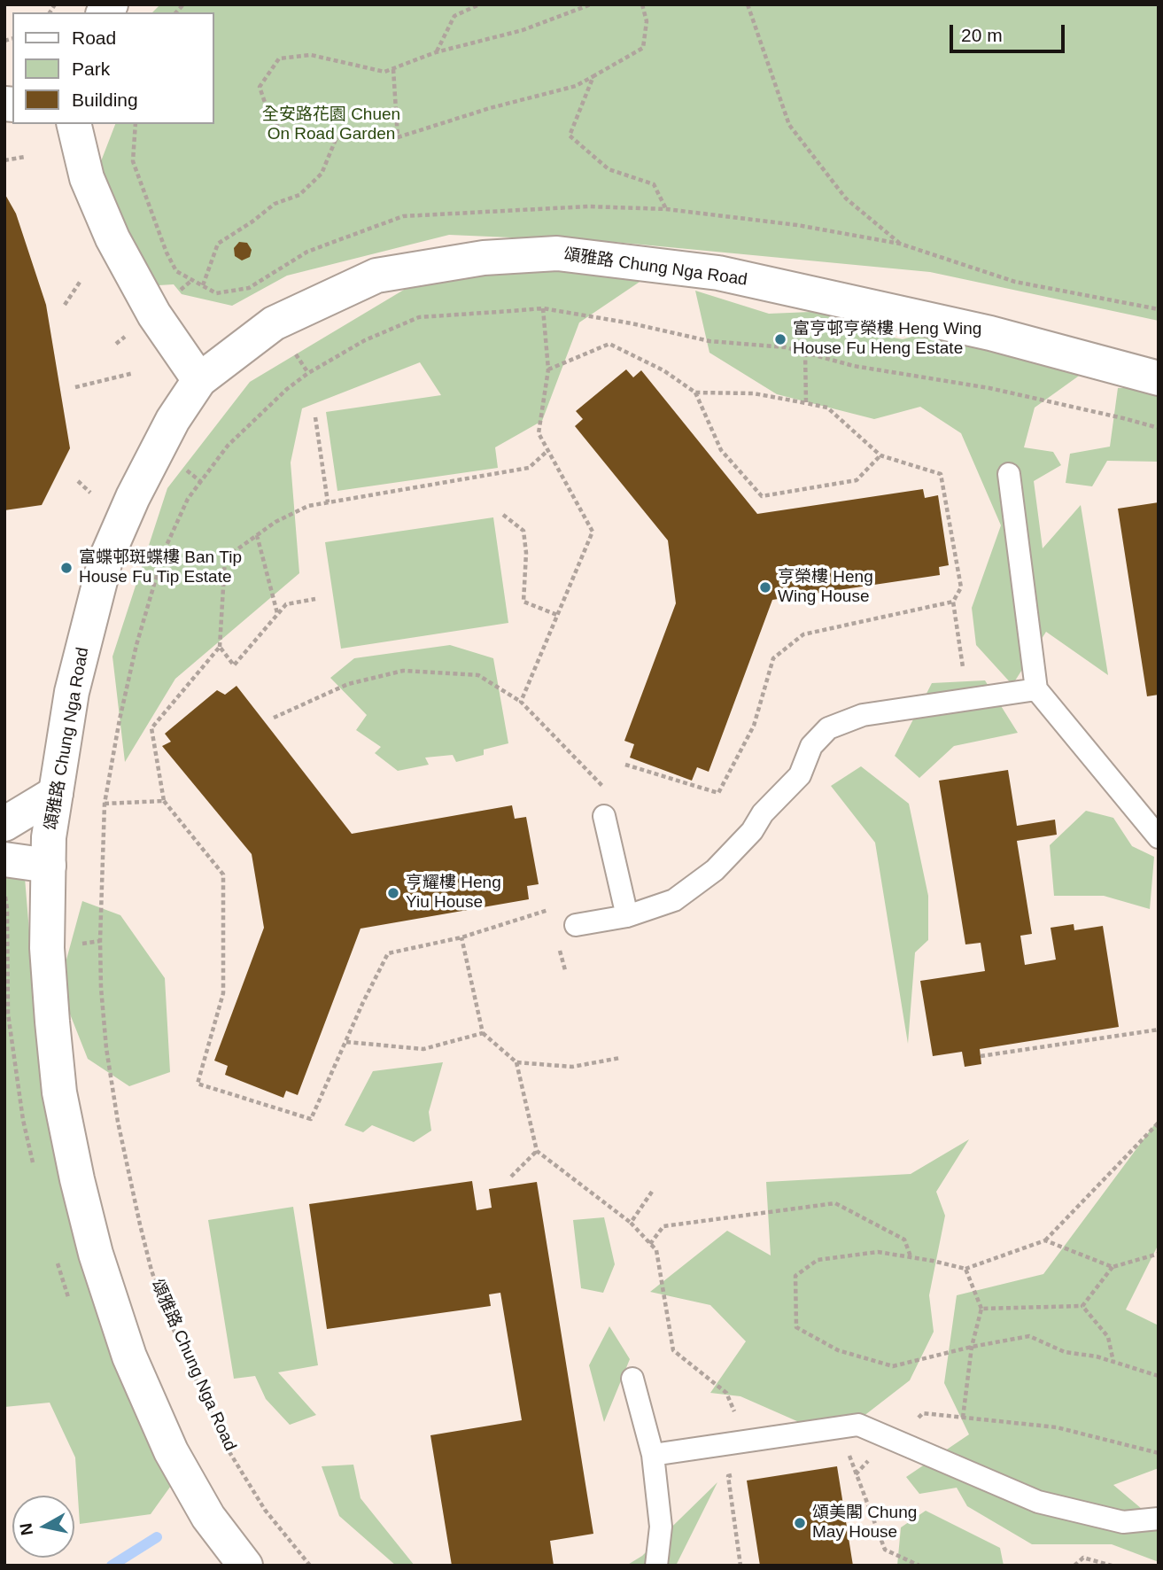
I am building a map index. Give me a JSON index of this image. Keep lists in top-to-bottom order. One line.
{"streets":{"street":["頌雅路 Chung Nga Road"]},"parks":["全安路花園 Chuen On Road Garden"],"places":["富亨邨亨榮樓 Heng Wing House Fu Heng Estate","富蝶邨斑蝶樓 Ban Tip House Fu Tip Estate","亨榮樓 Heng Wing House","亨耀樓 Heng Yiu House","頌美閣 Chung May House"],"legend":["Road","Park","Building"],"scale_bar":"20 m","north":"left"}
